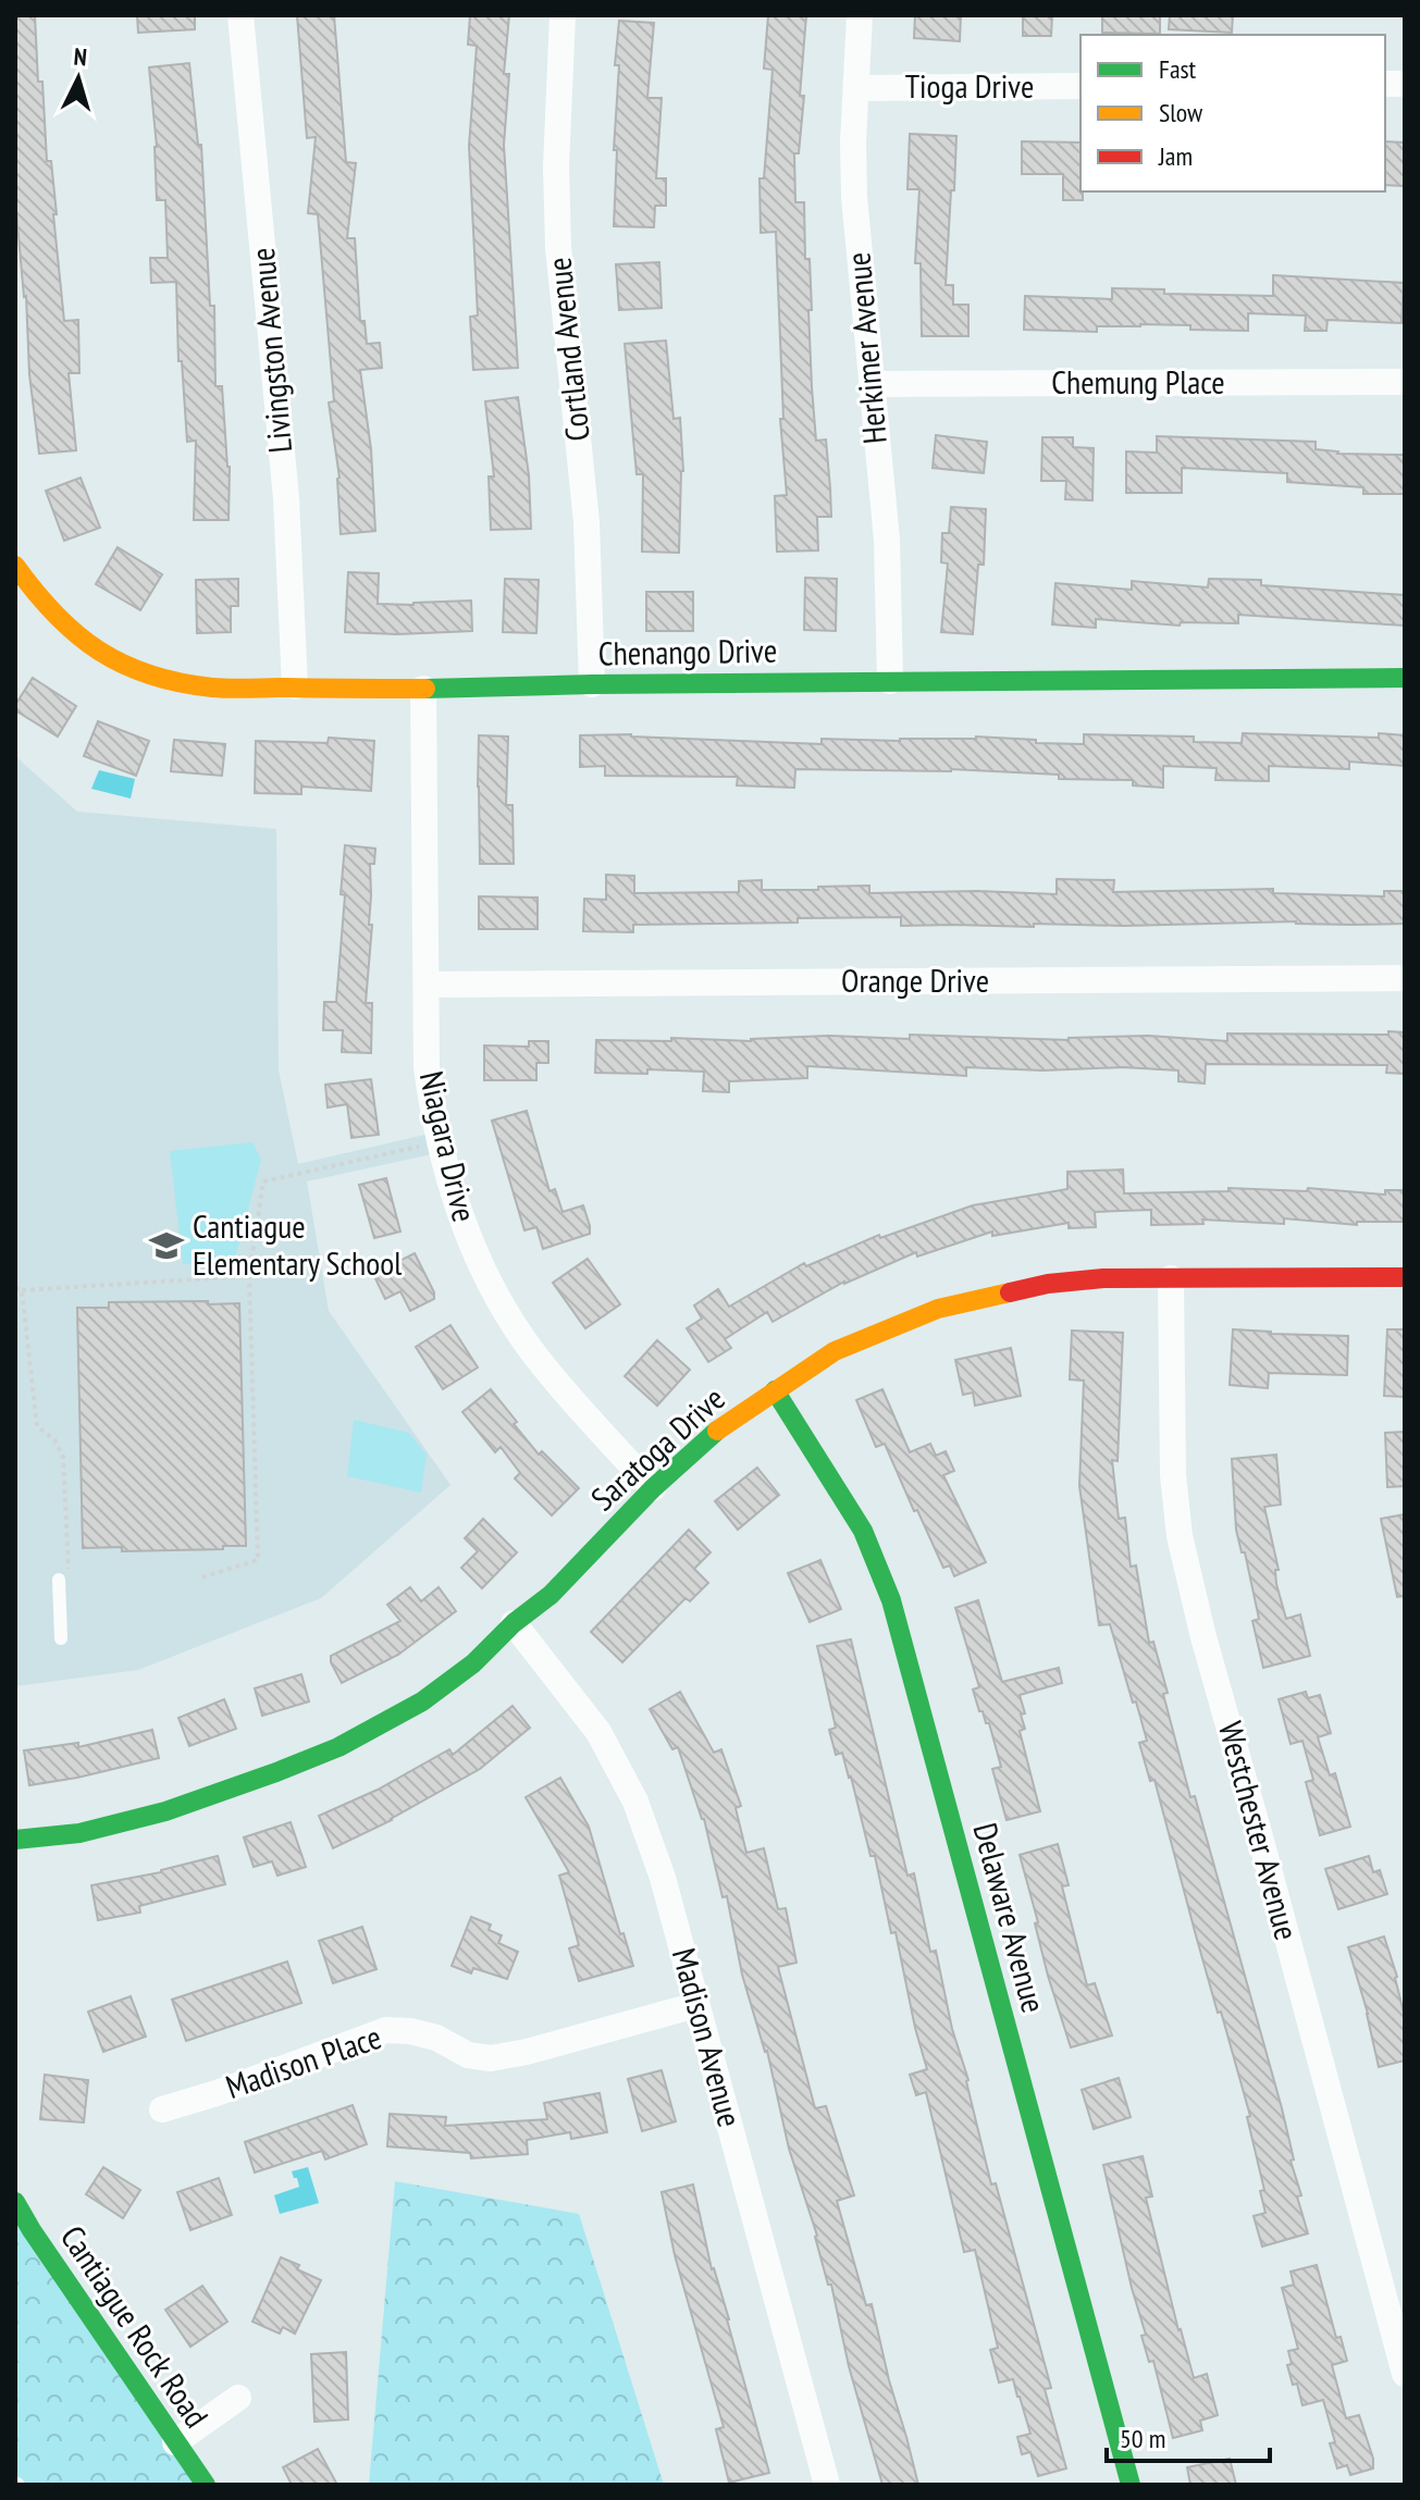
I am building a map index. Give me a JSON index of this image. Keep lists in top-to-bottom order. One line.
{"streets":{"street":["Tioga Drive","Herkimer Avenue","Cortland Avenue","Livingston Avenue","Chemung Place","Chenango Drive","Orange Drive","Niagara Drive","Saratoga Drive","Westchester Avenue","Delaware Avenue","Madison Avenue","Madison Place","Cantiague Rock Road"]},"crossings":[["Tioga Drive","Herkimer Avenue"],["Herkimer Avenue","Chemung Place"],["Herkimer Avenue","Chenango Drive"],["Cortland Avenue","Chenango Drive"],["Livingston Avenue","Chenango Drive"],["Chenango Drive","Niagara Drive"],["Orange Drive","Niagara Drive"],["Niagara Drive","Saratoga Drive"],["Saratoga Drive","Westchester Avenue"],["Saratoga Drive","Delaware Avenue"],["Saratoga Drive","Madison Avenue"],["Madison Avenue","Madison Place"]],"places":{"school or university":["Cantiague Elementary School"]},"legend":["Fast","Slow","Jam"],"scale_bar":"50 m","north":"top"}
